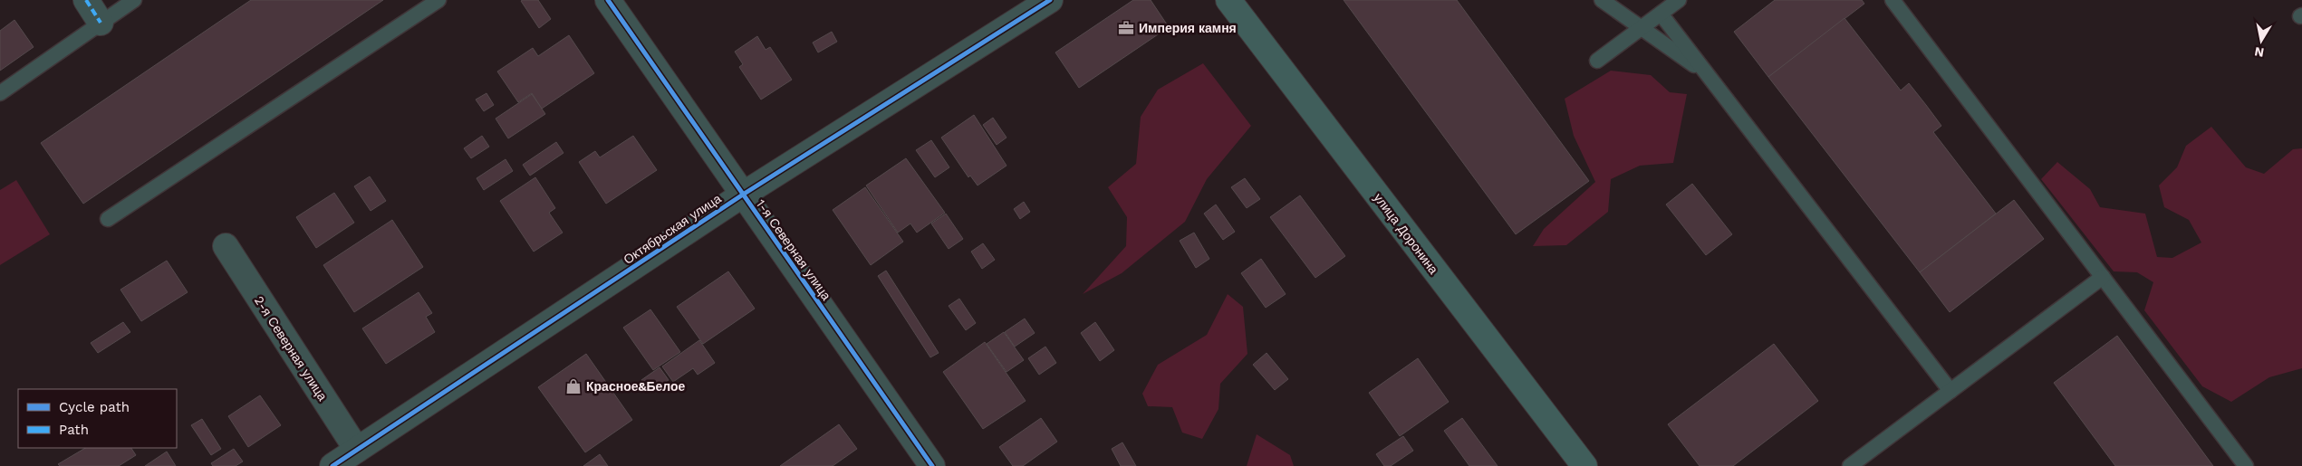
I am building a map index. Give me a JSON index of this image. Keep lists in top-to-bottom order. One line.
{"streets":{"main road":["улица Доронина"],"street":["Октябрьская улица","1-я Северная улица","2-я Северная улица"]},"crossings":[["Октябрьская улица","1-я Северная улица"],["Октябрьская улица","2-я Северная улица"]],"places":{"office":["Империя камня"],"shop":["Красное&Белое"]},"legend":["Cycle path","Path"],"north":"bottom"}
